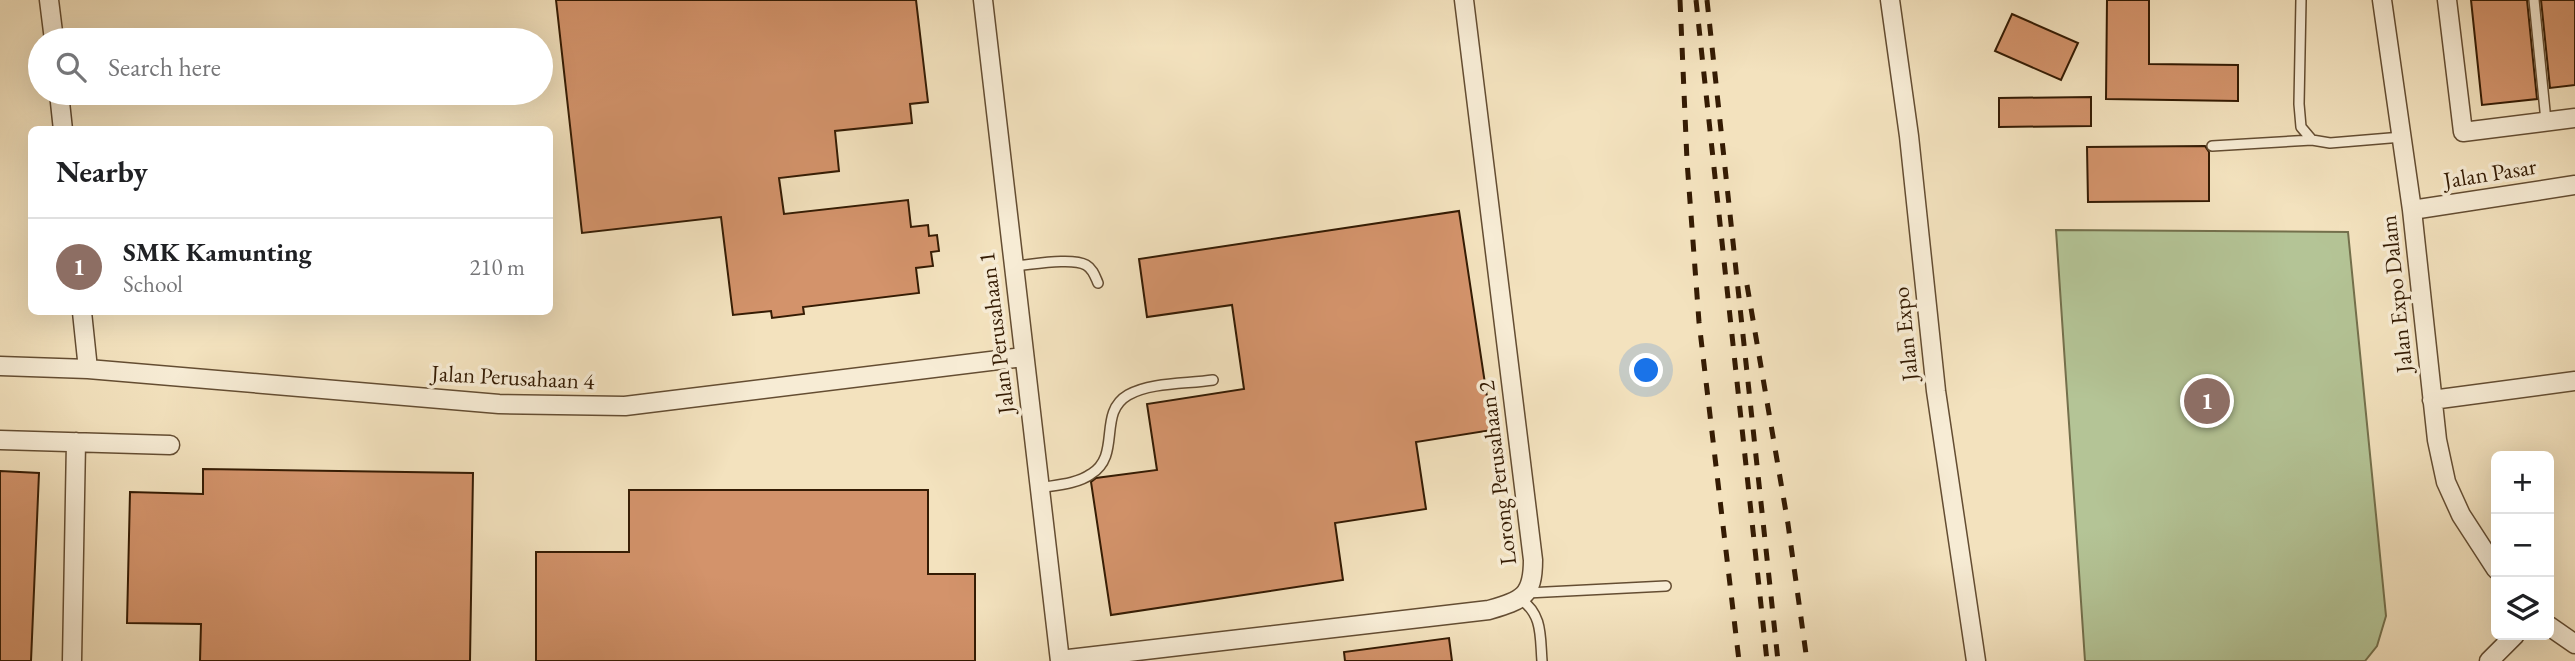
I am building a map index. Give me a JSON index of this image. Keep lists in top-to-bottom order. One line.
{"streets":{"street":["Jalan Pasar","Jalan Expo Dalam","Jalan Perusahaan 1","Jalan Expo","Jalan Perusahaan 4","Lorong Perusahaan 2"]},"crossings":[["Jalan Pasar","Jalan Expo Dalam"],["Jalan Perusahaan 1","Jalan Perusahaan 4"]],"page":{"search":"Search here","heading":"Nearby","list":[{"mark":"1","name":"SMK Kamunting","note":"School","value":"210 m"}],"pins":"1","map_buttons":["+","−"]}}
